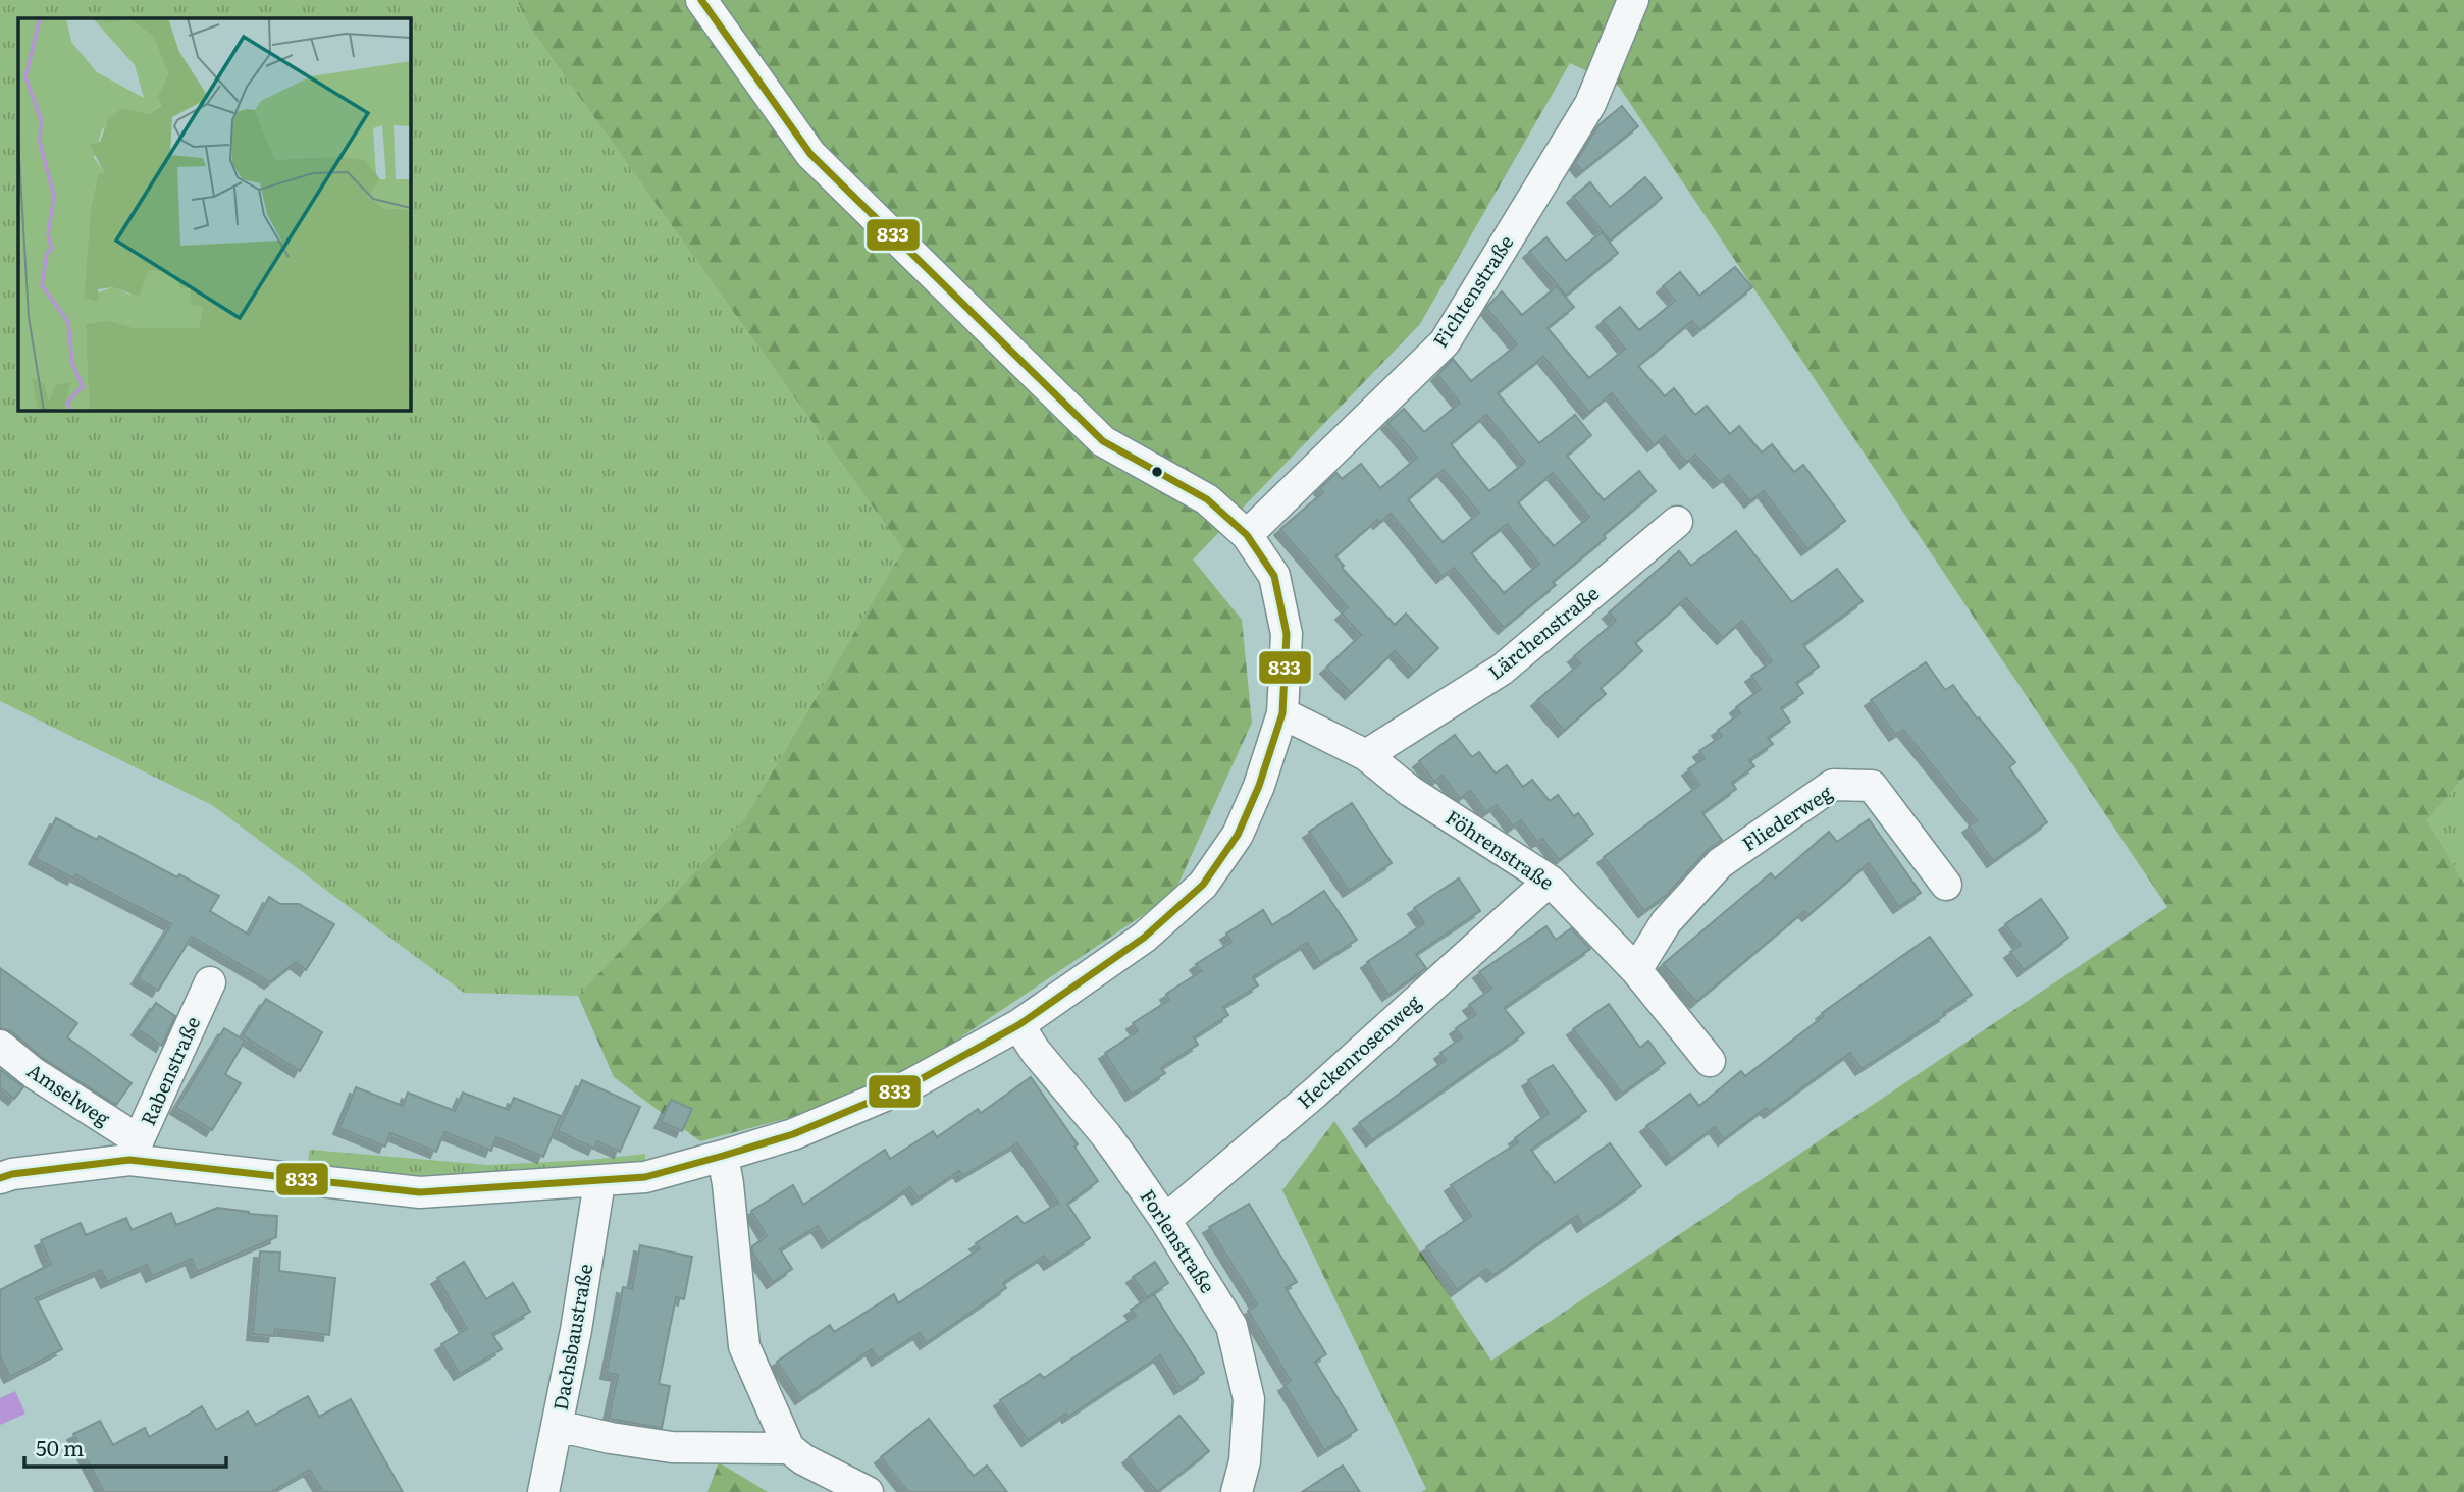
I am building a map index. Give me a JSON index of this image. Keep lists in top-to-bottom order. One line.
{"streets":{"street":["Fichtenstraße","Lärchenstraße","Fliederweg","Föhrenstraße","Heckenrosenweg","Rabenstraße","Amselweg","Forlenstraße","Dachsbaustraße"]},"crossings":[["Lärchenstraße","Föhrenstraße"],["Fliederweg","Föhrenstraße"],["Föhrenstraße","Heckenrosenweg"],["Heckenrosenweg","Forlenstraße"],["Rabenstraße","Amselweg"]],"lines":["transit line 833"],"scale_bar":"50 m"}
